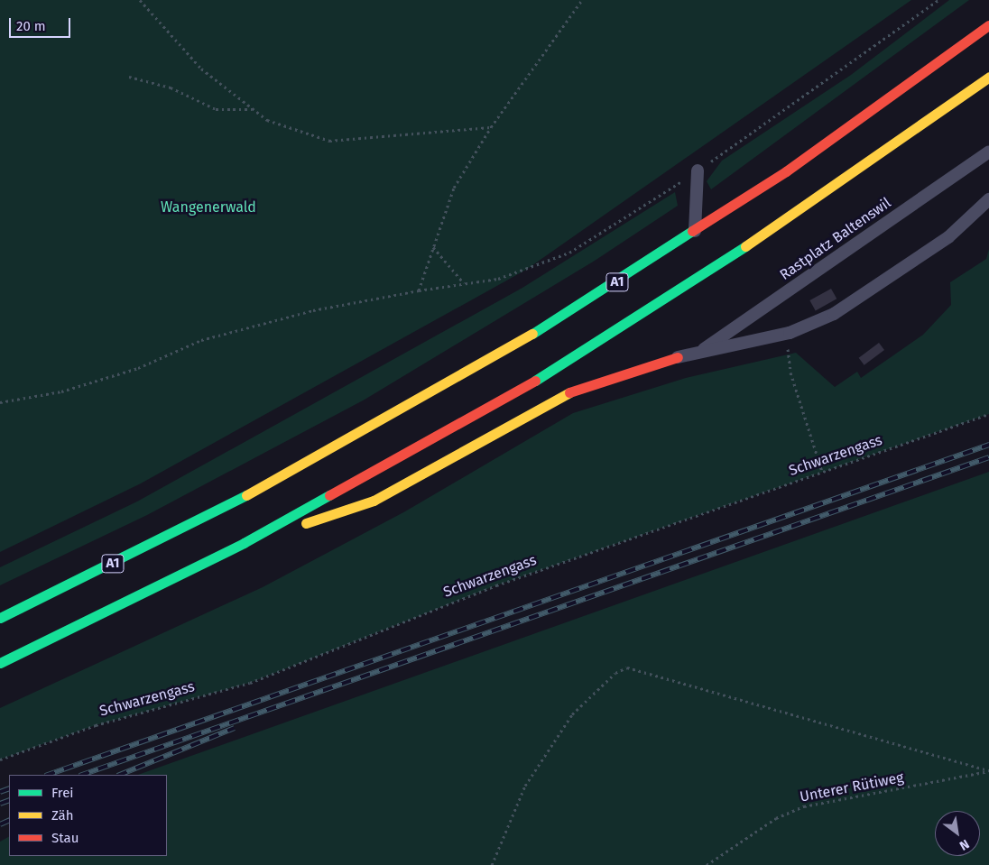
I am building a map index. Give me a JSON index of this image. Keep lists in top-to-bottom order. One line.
{"streets":{"highway":["A1"],"lane":["Rastplatz Baltenswil"],"path":["Schwarzengass","Unterer Rütiweg"]},"parks":["Wangenerwald"],"legend":["Frei","Zäh","Stau"],"scale_bar":"20 m","north":"bottom right"}
